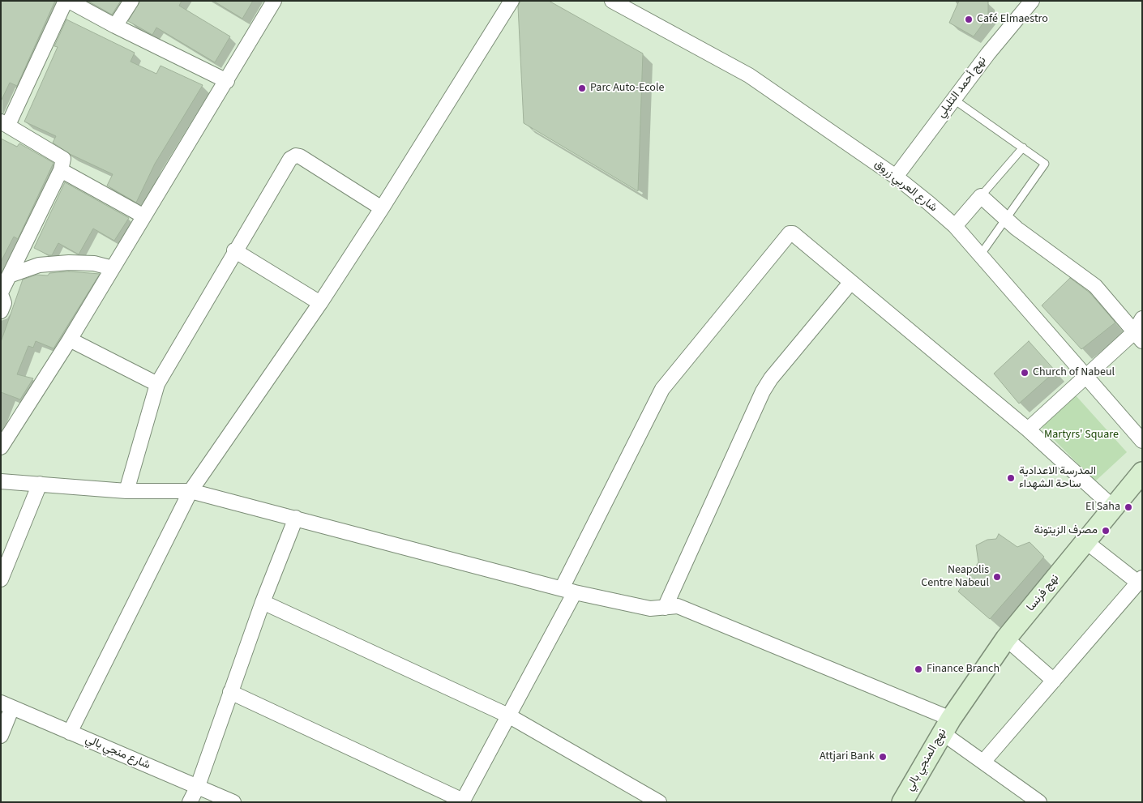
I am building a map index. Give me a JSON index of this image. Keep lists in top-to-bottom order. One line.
{"streets":{"street":["نهج أحمد التليلي","شارع العربي زروق","نهج فرنسا","شارع منجي بالي","نهج المنجي بالي"]},"crossings":[["نهج أحمد التليلي","شارع العربي زروق"],["نهج فرنسا","نهج المنجي بالي"]],"parks":["Martyrs' Square"],"places":["Café Elmaestro","Parc Auto-Ecole","Church of Nabeul","المدرسة الاعدادية ساحة الشهداء","El Saha","مصرف الزيتونة","Neapolis Centre Nabeul","Finance Branch","Attjari Bank"]}
